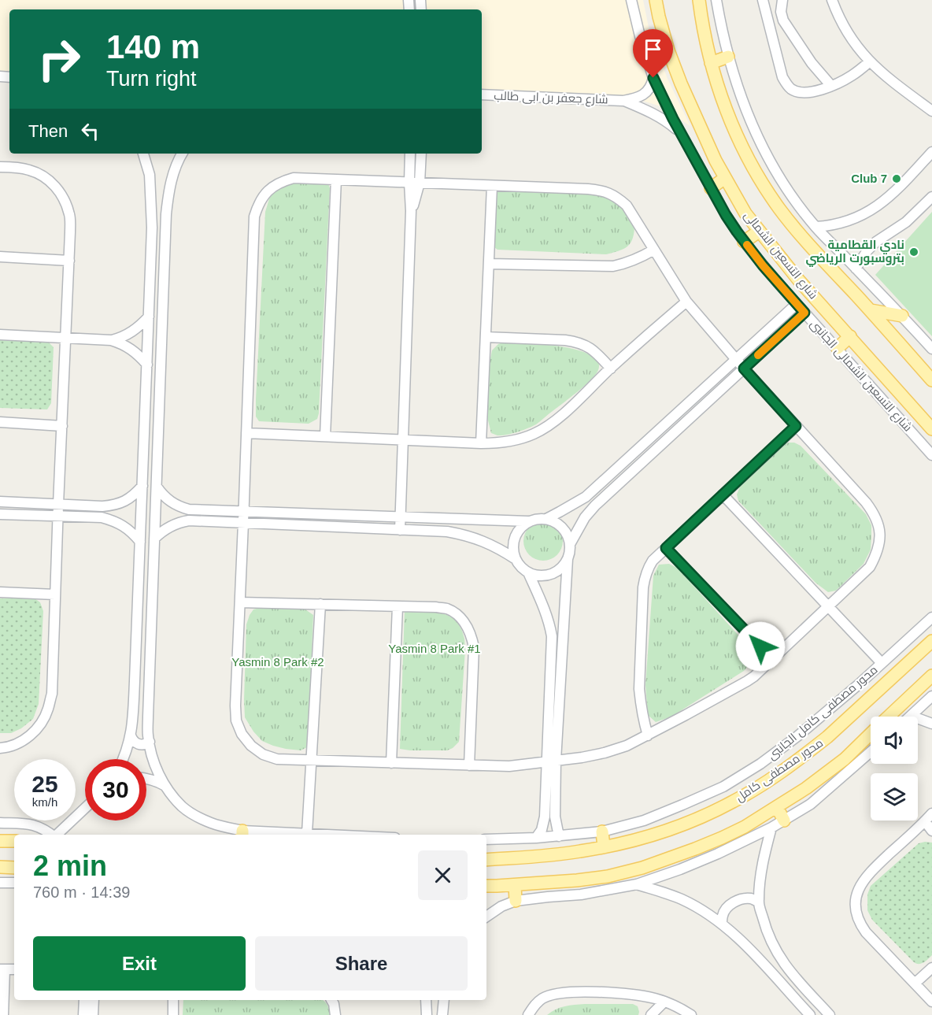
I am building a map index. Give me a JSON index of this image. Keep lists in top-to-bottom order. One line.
{"streets":{"main road":["شارع التسعين الشمالى","محور مصطفى كامل"],"street":["شارع جعفر بن ابى طالب","شارع التسعين الشمالى الجانبى","محور مصطفى كامل الجانبى"]},"crossings":[["شارع جعفر بن ابى طالب","شارع التسعين الشمالى الجانبى"]],"parks":["Yasmin 8 Park #1","Yasmin 8 Park #2"],"places":["Club 7","نادي القطامية بتروسبورت الرياضي"],"page":{"turn":["140 m","Turn right"],"then":"Then","speed":"25 km/h","limit":"30","heading":["2 min","760 m · 14:39"],"buttons":["Exit","Share"]}}
